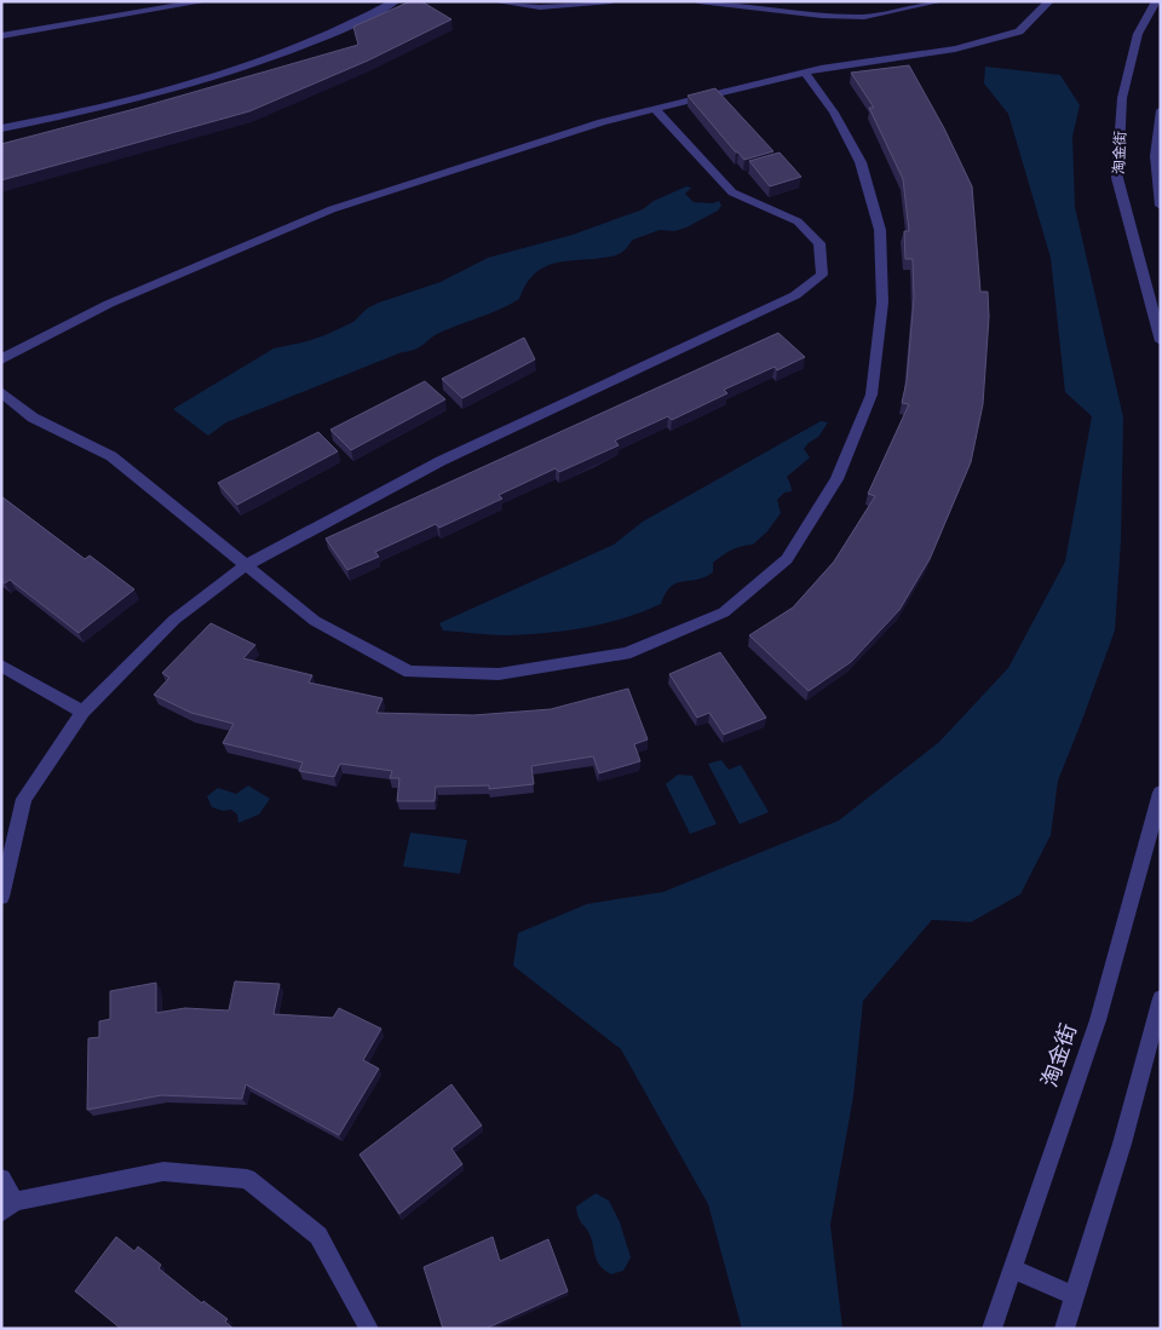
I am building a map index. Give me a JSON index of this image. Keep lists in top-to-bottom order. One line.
{"streets":{"street":["淘金街"]}}
